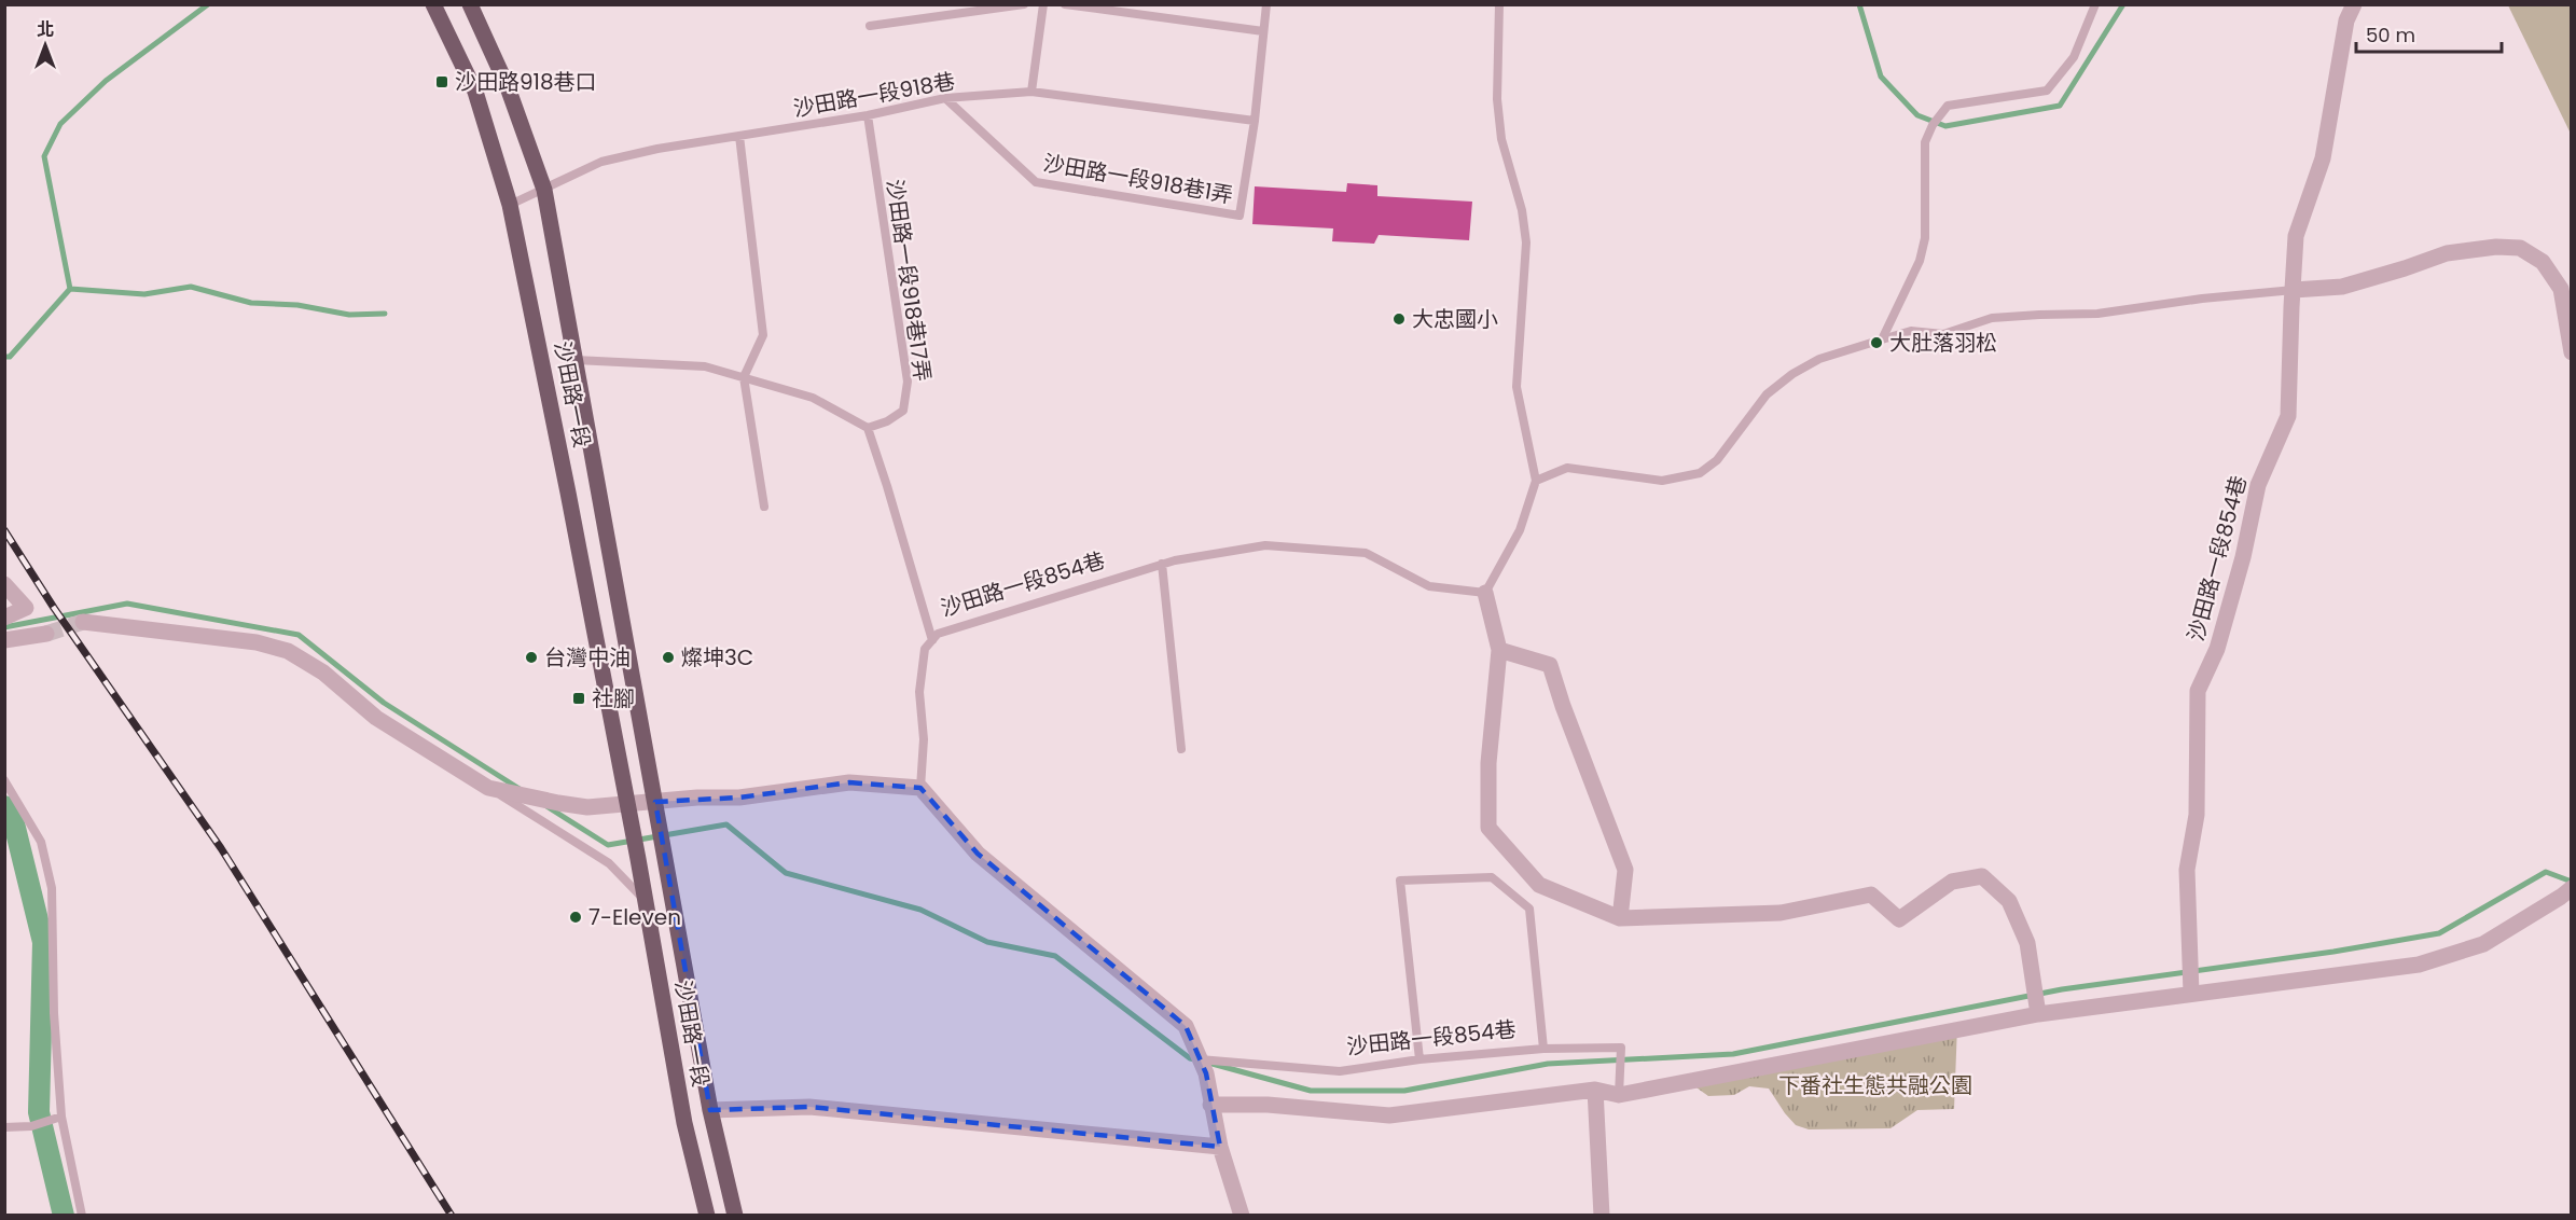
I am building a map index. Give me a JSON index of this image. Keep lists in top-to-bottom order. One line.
{"streets":{"main road":["沙田路一段"],"street":["沙田路一段854巷"],"lane":["沙田路一段918巷","沙田路一段918巷1弄","沙田路一段918巷17弄"]},"crossings":[["沙田路一段918巷","沙田路一段918巷1弄"],["沙田路一段918巷","沙田路一段918巷17弄"],["沙田路一段918巷","沙田路一段"]],"parks":["下番社生態共融公園"],"places":{"transit":["沙田路918巷口","社腳"],"other":["大忠國小","大肚落羽松","台灣中油","燦坤3C","7-Eleven"]},"scale_bar":"50 m","north":"top"}
